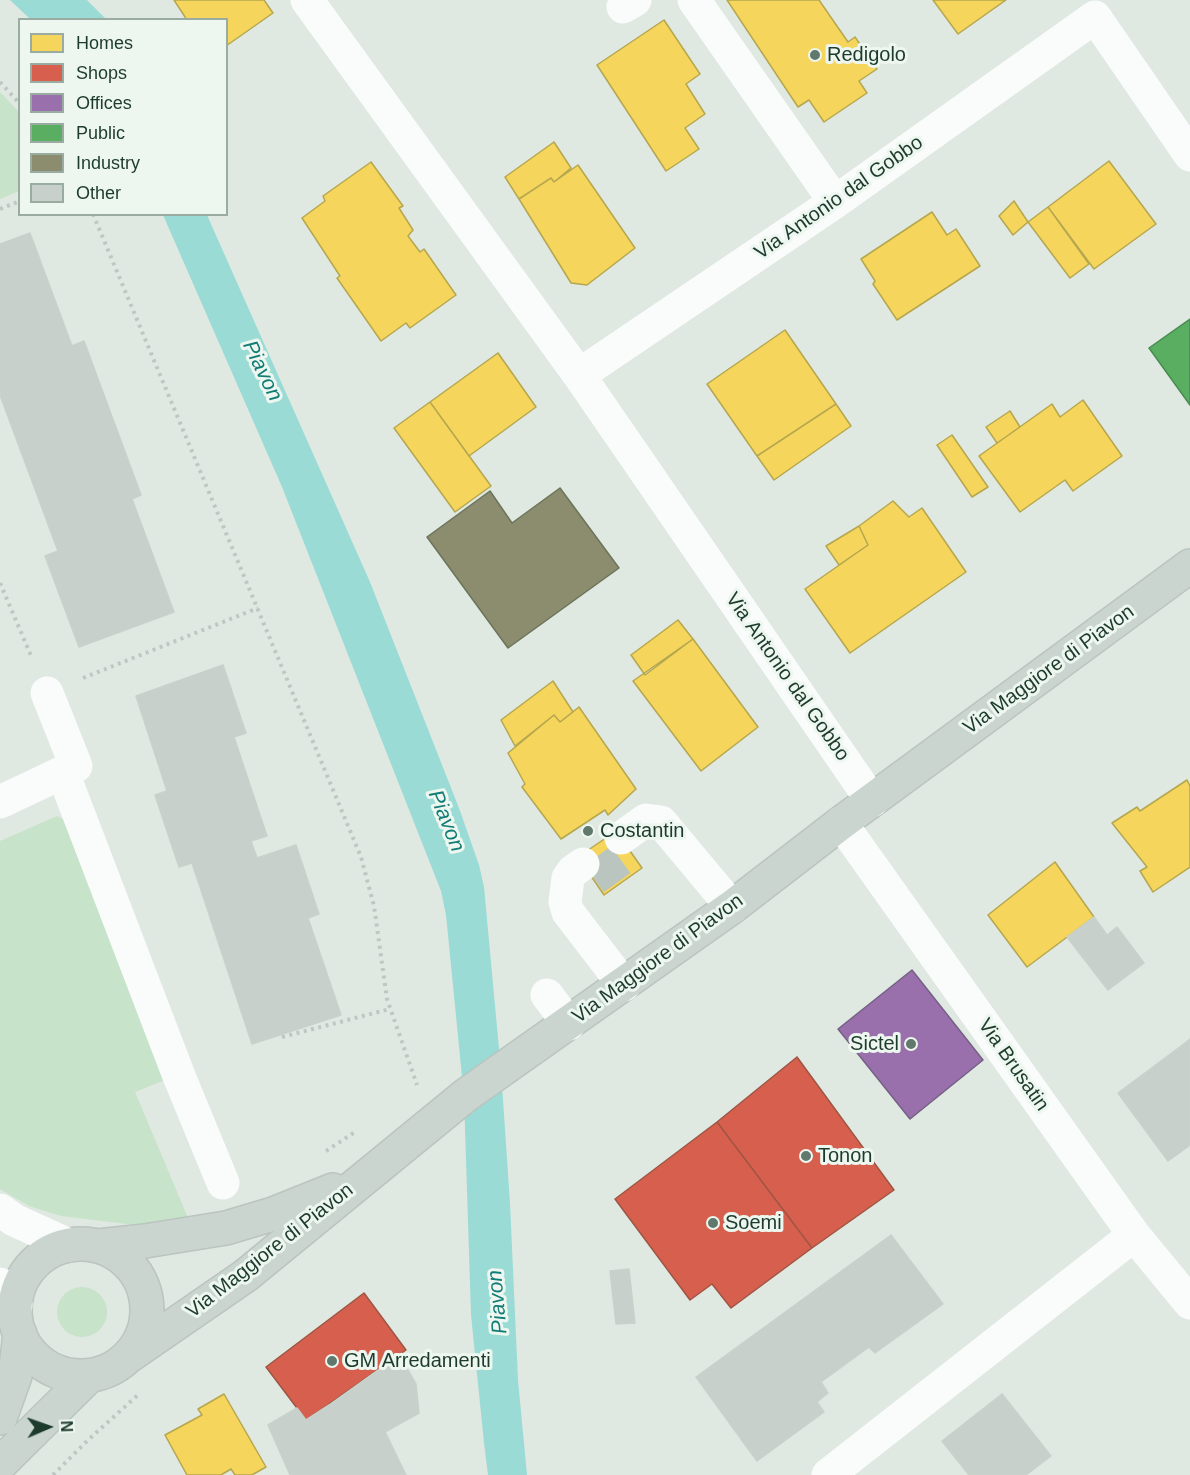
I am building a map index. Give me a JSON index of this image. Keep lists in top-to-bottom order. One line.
{"streets":{"main road":["Via Maggiore di Piavon"],"street":["Via Antonio dal Gobbo","Via Brusatin"]},"crossings":[["Via Antonio dal Gobbo","Via Maggiore di Piavon"],["Via Maggiore di Piavon","Via Brusatin"]],"water":["Piavon"],"places":["Redigolo","Costantin","Sictel","Tonon","Soemi","GM Arredamenti"],"legend":["Homes","Shops","Offices","Public","Industry","Other"],"north":"right"}
